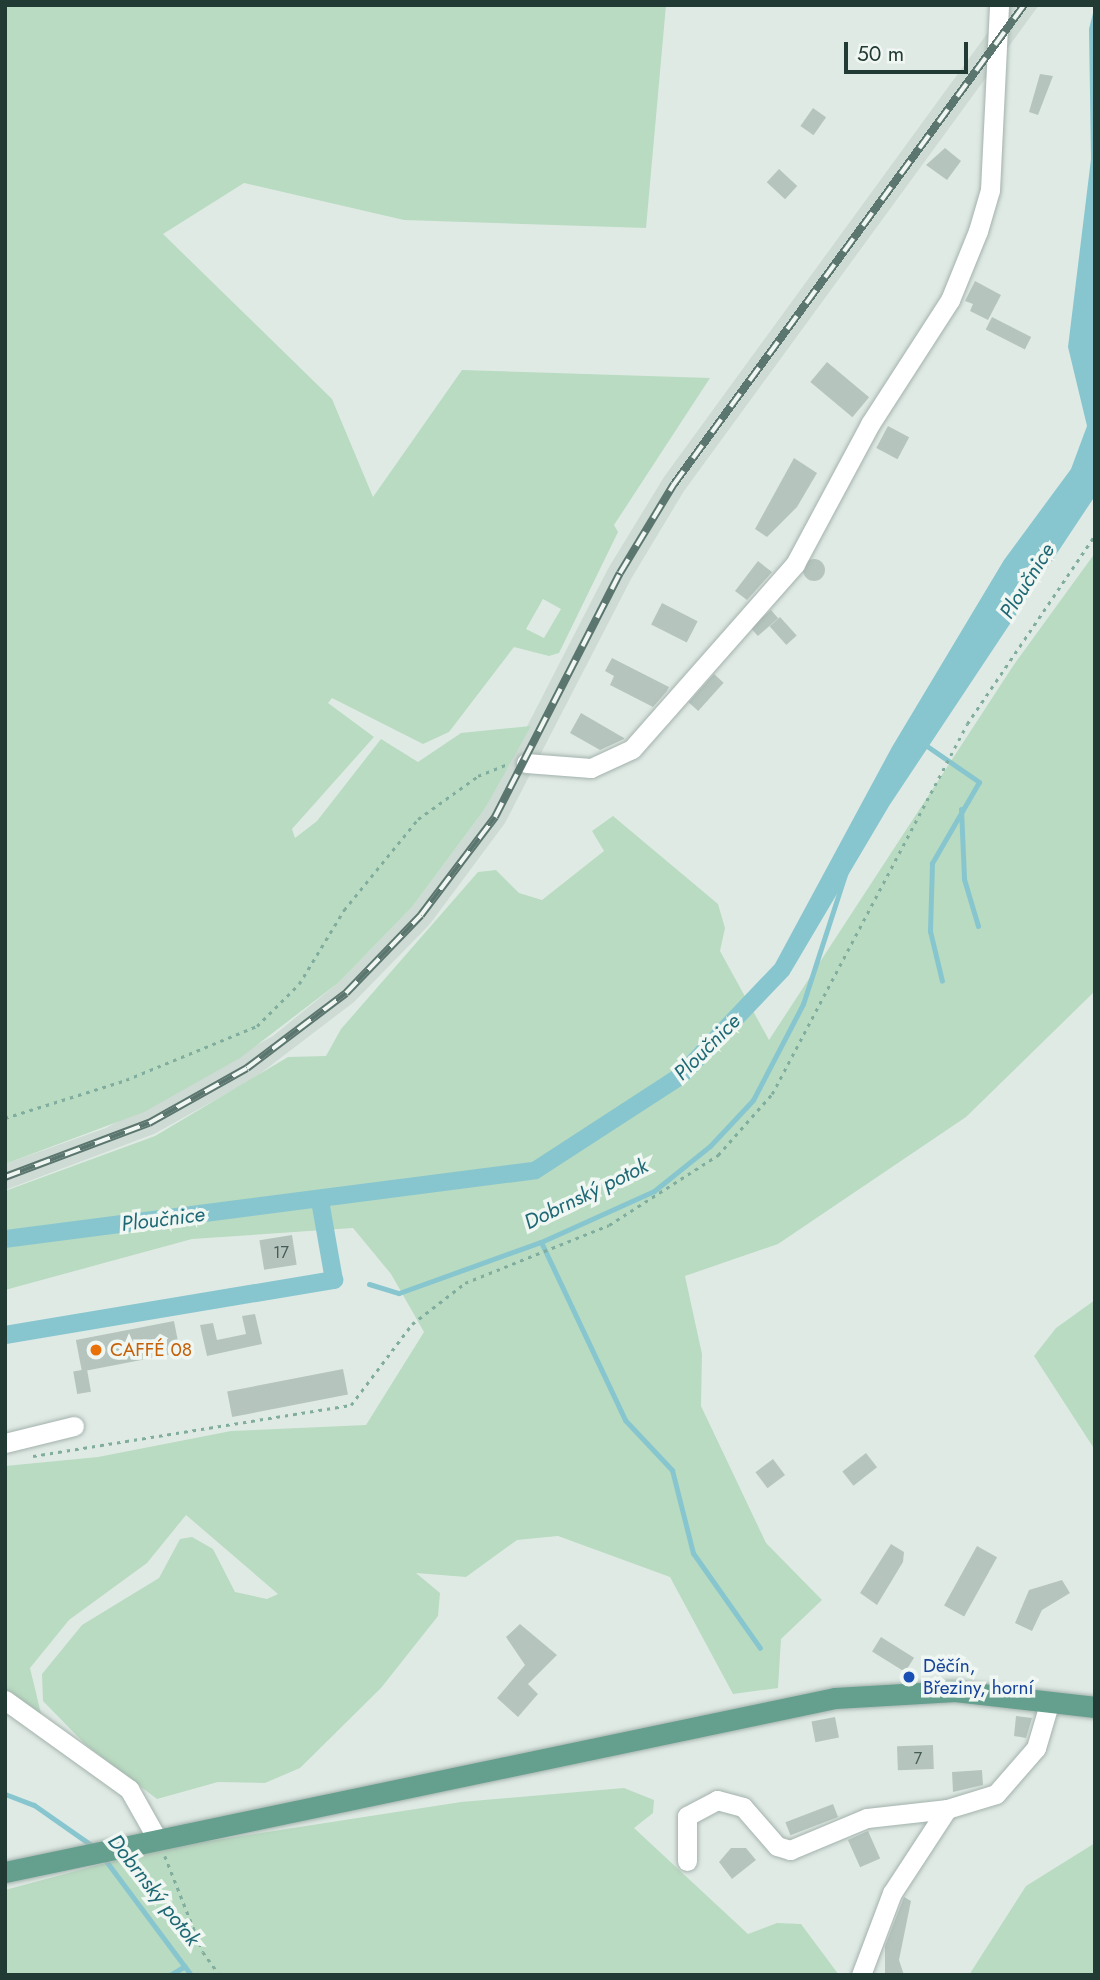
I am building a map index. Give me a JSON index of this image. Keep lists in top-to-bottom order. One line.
{"water":["Ploučnice","Dobrnský potok"],"places":["CAFFÉ 08","Děčín, Březiny, horní"],"house_numbers":["17","7"],"scale_bar":"50 m"}
